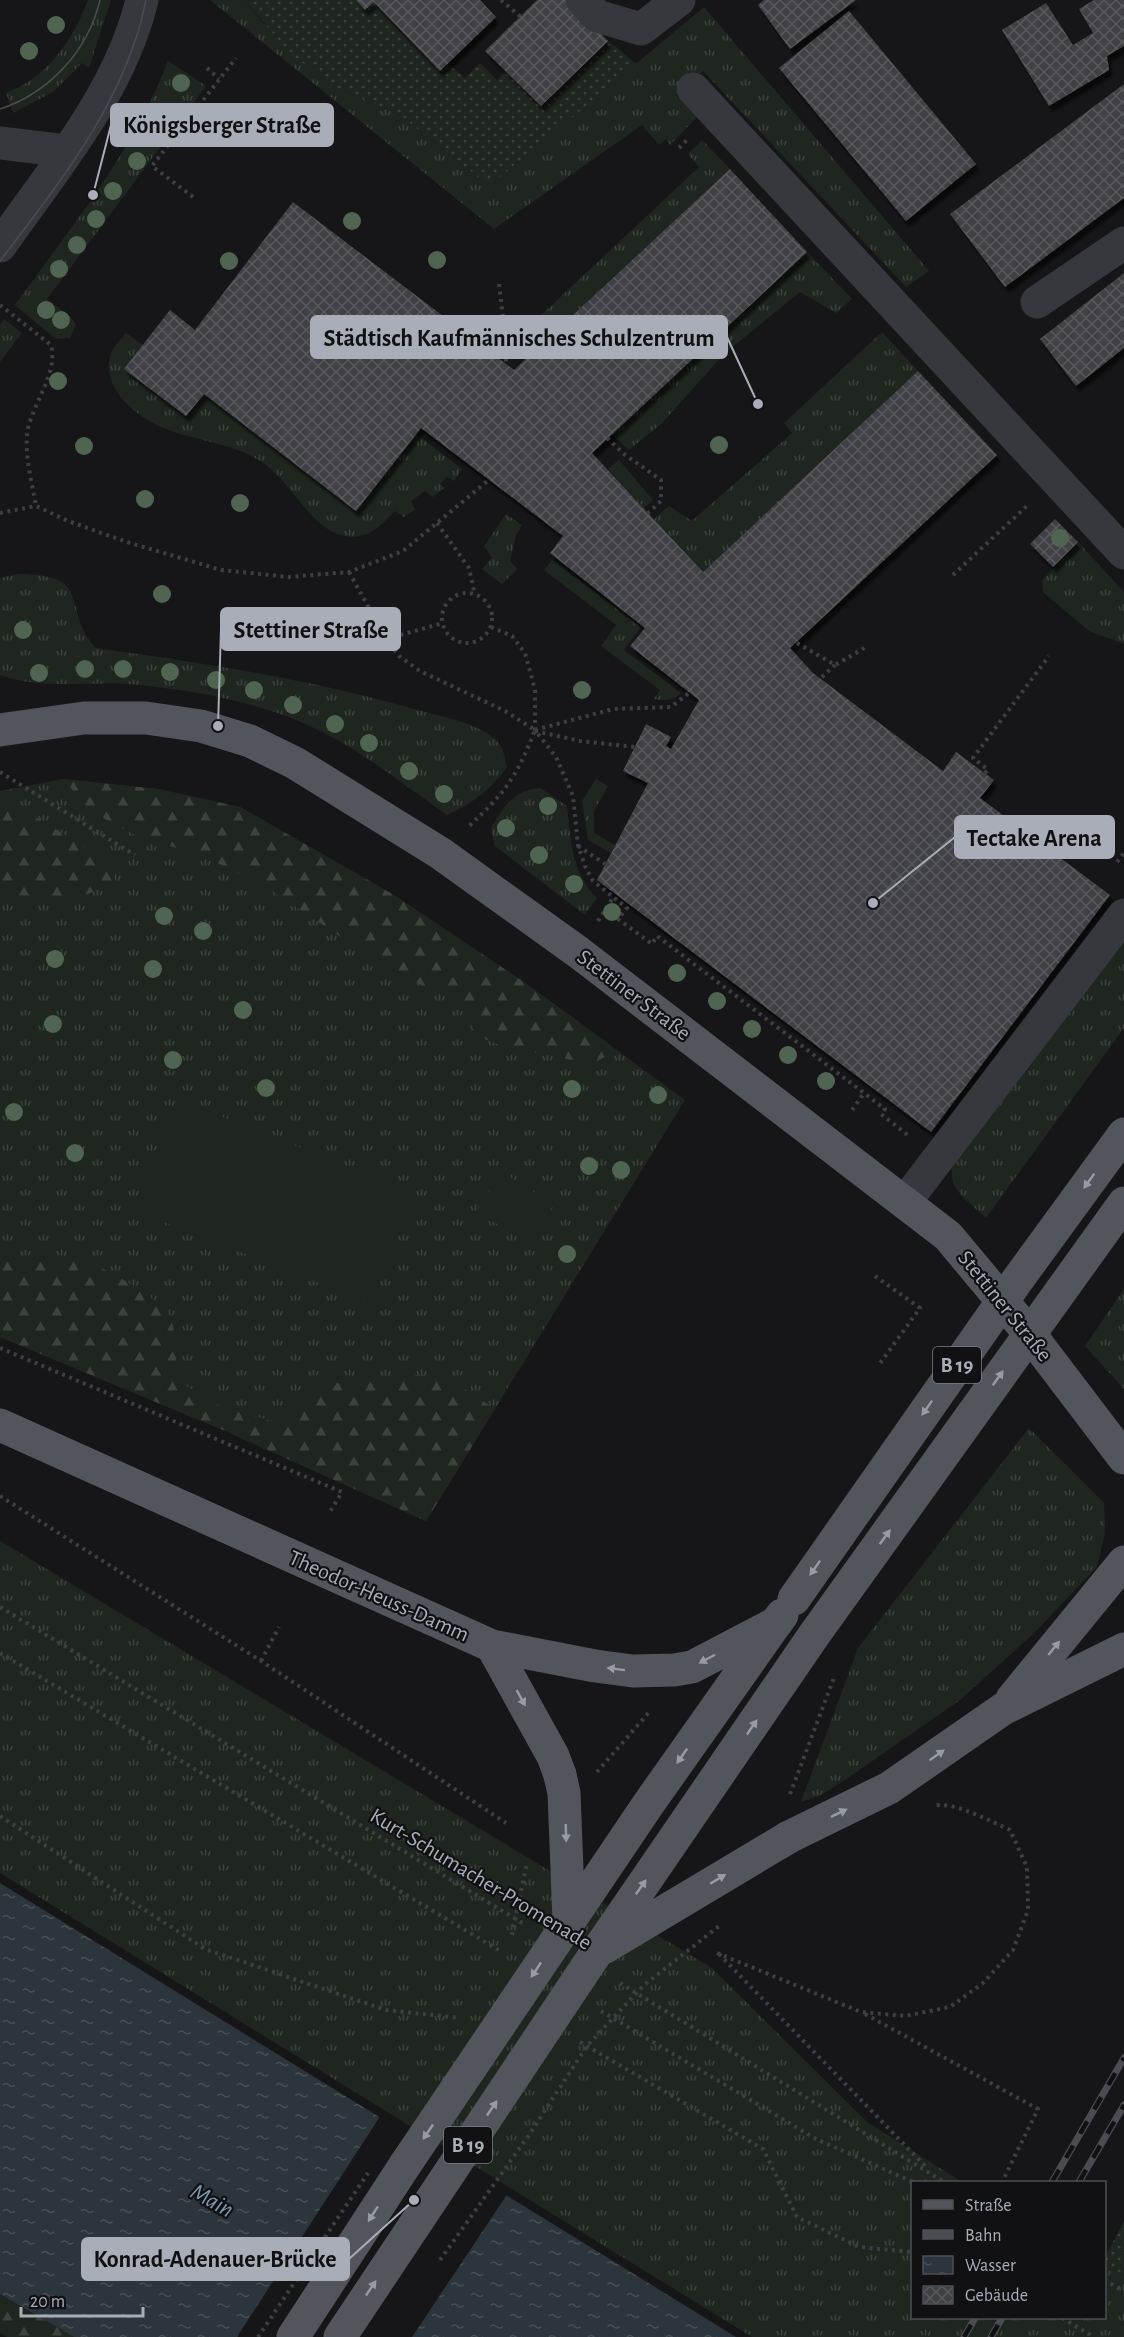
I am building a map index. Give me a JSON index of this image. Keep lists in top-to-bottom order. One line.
{"streets":{"main road":["Stettiner Straße","B 19","Theodor-Heuss-Damm"],"path":["Kurt-Schumacher-Promenade"]},"crossings":[["B 19","Theodor-Heuss-Damm"]],"water":["Main"],"places":["Königsberger Straße","Städtisch Kaufmännisches Schulzentrum","Stettiner Straße","Tectake Arena","Konrad-Adenauer-Brücke"],"legend":["Straße","Bahn","Wasser","Gebäude"],"scale_bar":"20 m"}
